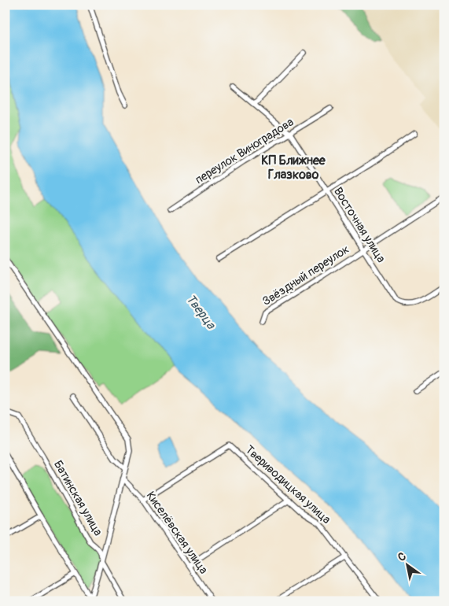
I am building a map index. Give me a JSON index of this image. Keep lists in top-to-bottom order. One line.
{"streets":{"street":["переулок Виноградова","Восточная улица","Звёздный переулок","Твериводицкая улица","Батинская улица","Киселёвская улица"]},"crossings":[["переулок Виноградова","Восточная улица"],["Восточная улица","Звёздный переулок"],["Твериводицкая улица","Киселёвская улица"]],"districts":["КП Ближнее Глазково"],"water":["Тверца"],"north":"top left"}
